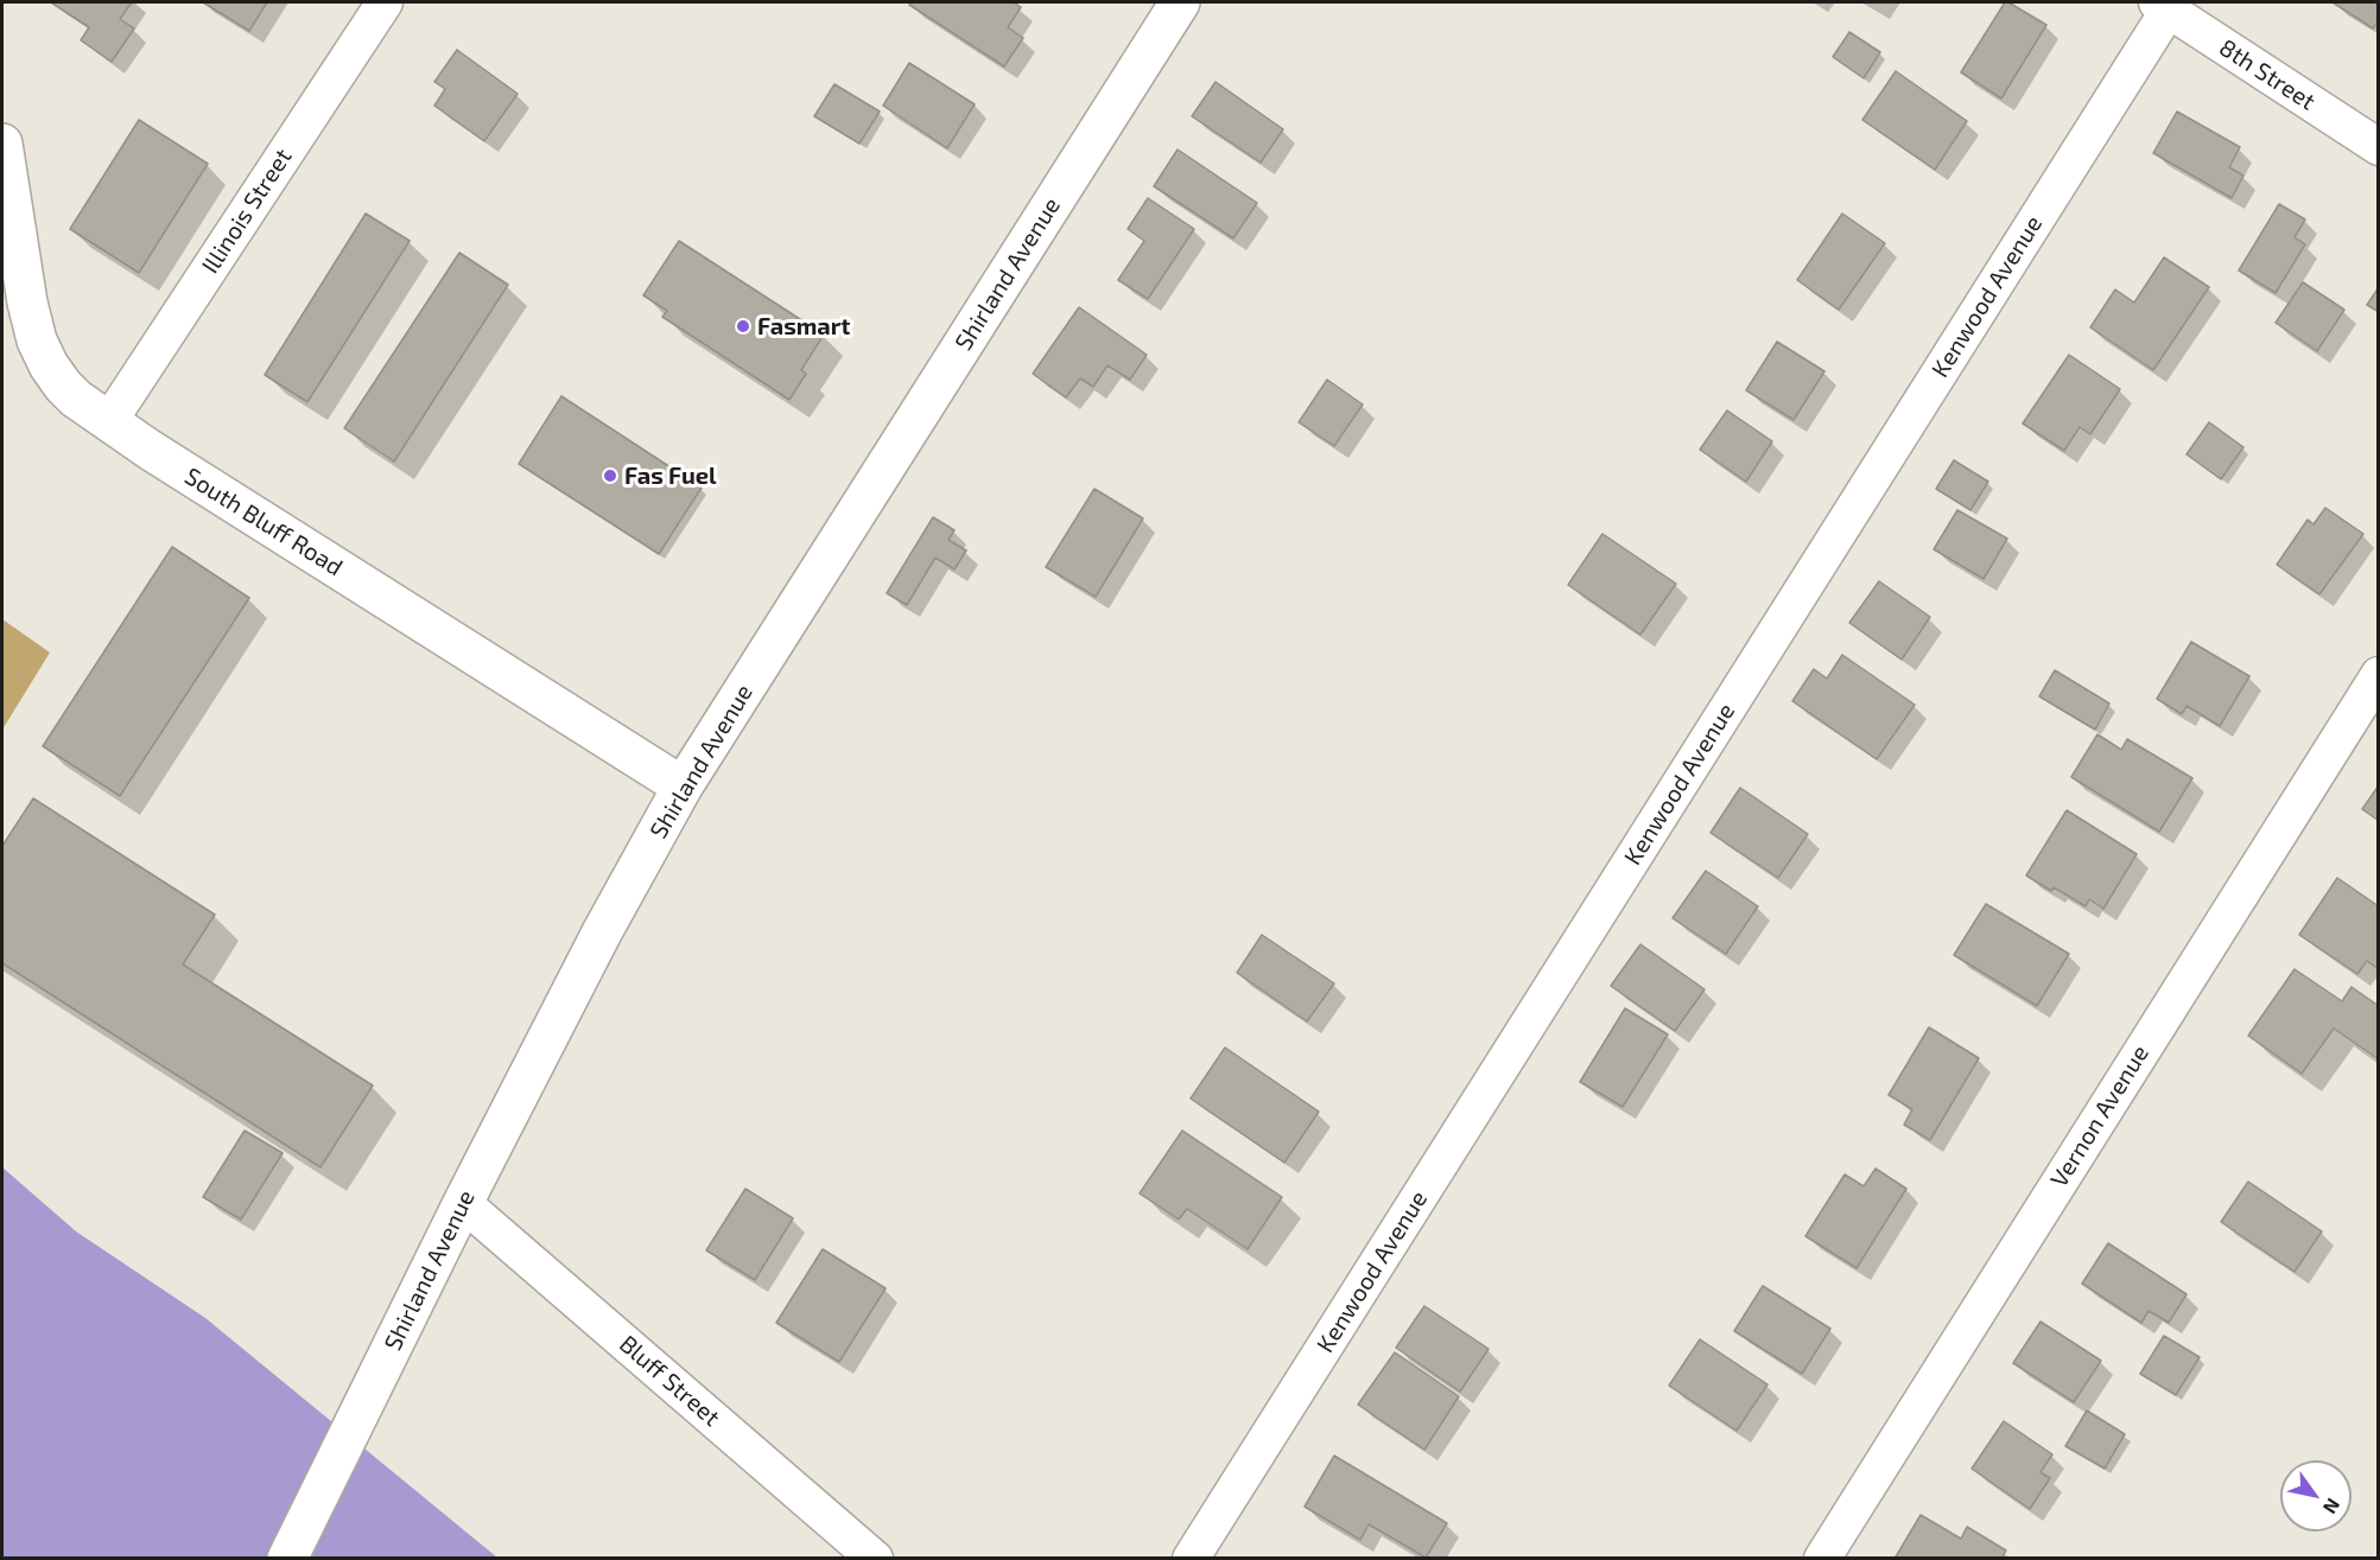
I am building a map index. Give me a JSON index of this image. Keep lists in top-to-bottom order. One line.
{"streets":{"street":["8th Street","Illinois Street","Shirland Avenue","Kenwood Avenue","South Bluff Road","Vernon Avenue","Bluff Street"]},"crossings":[["8th Street","Kenwood Avenue"],["Illinois Street","South Bluff Road"],["Shirland Avenue","South Bluff Road"],["Shirland Avenue","Bluff Street"]],"places":["Fasmart","Fas Fuel"],"north":"bottom right"}
